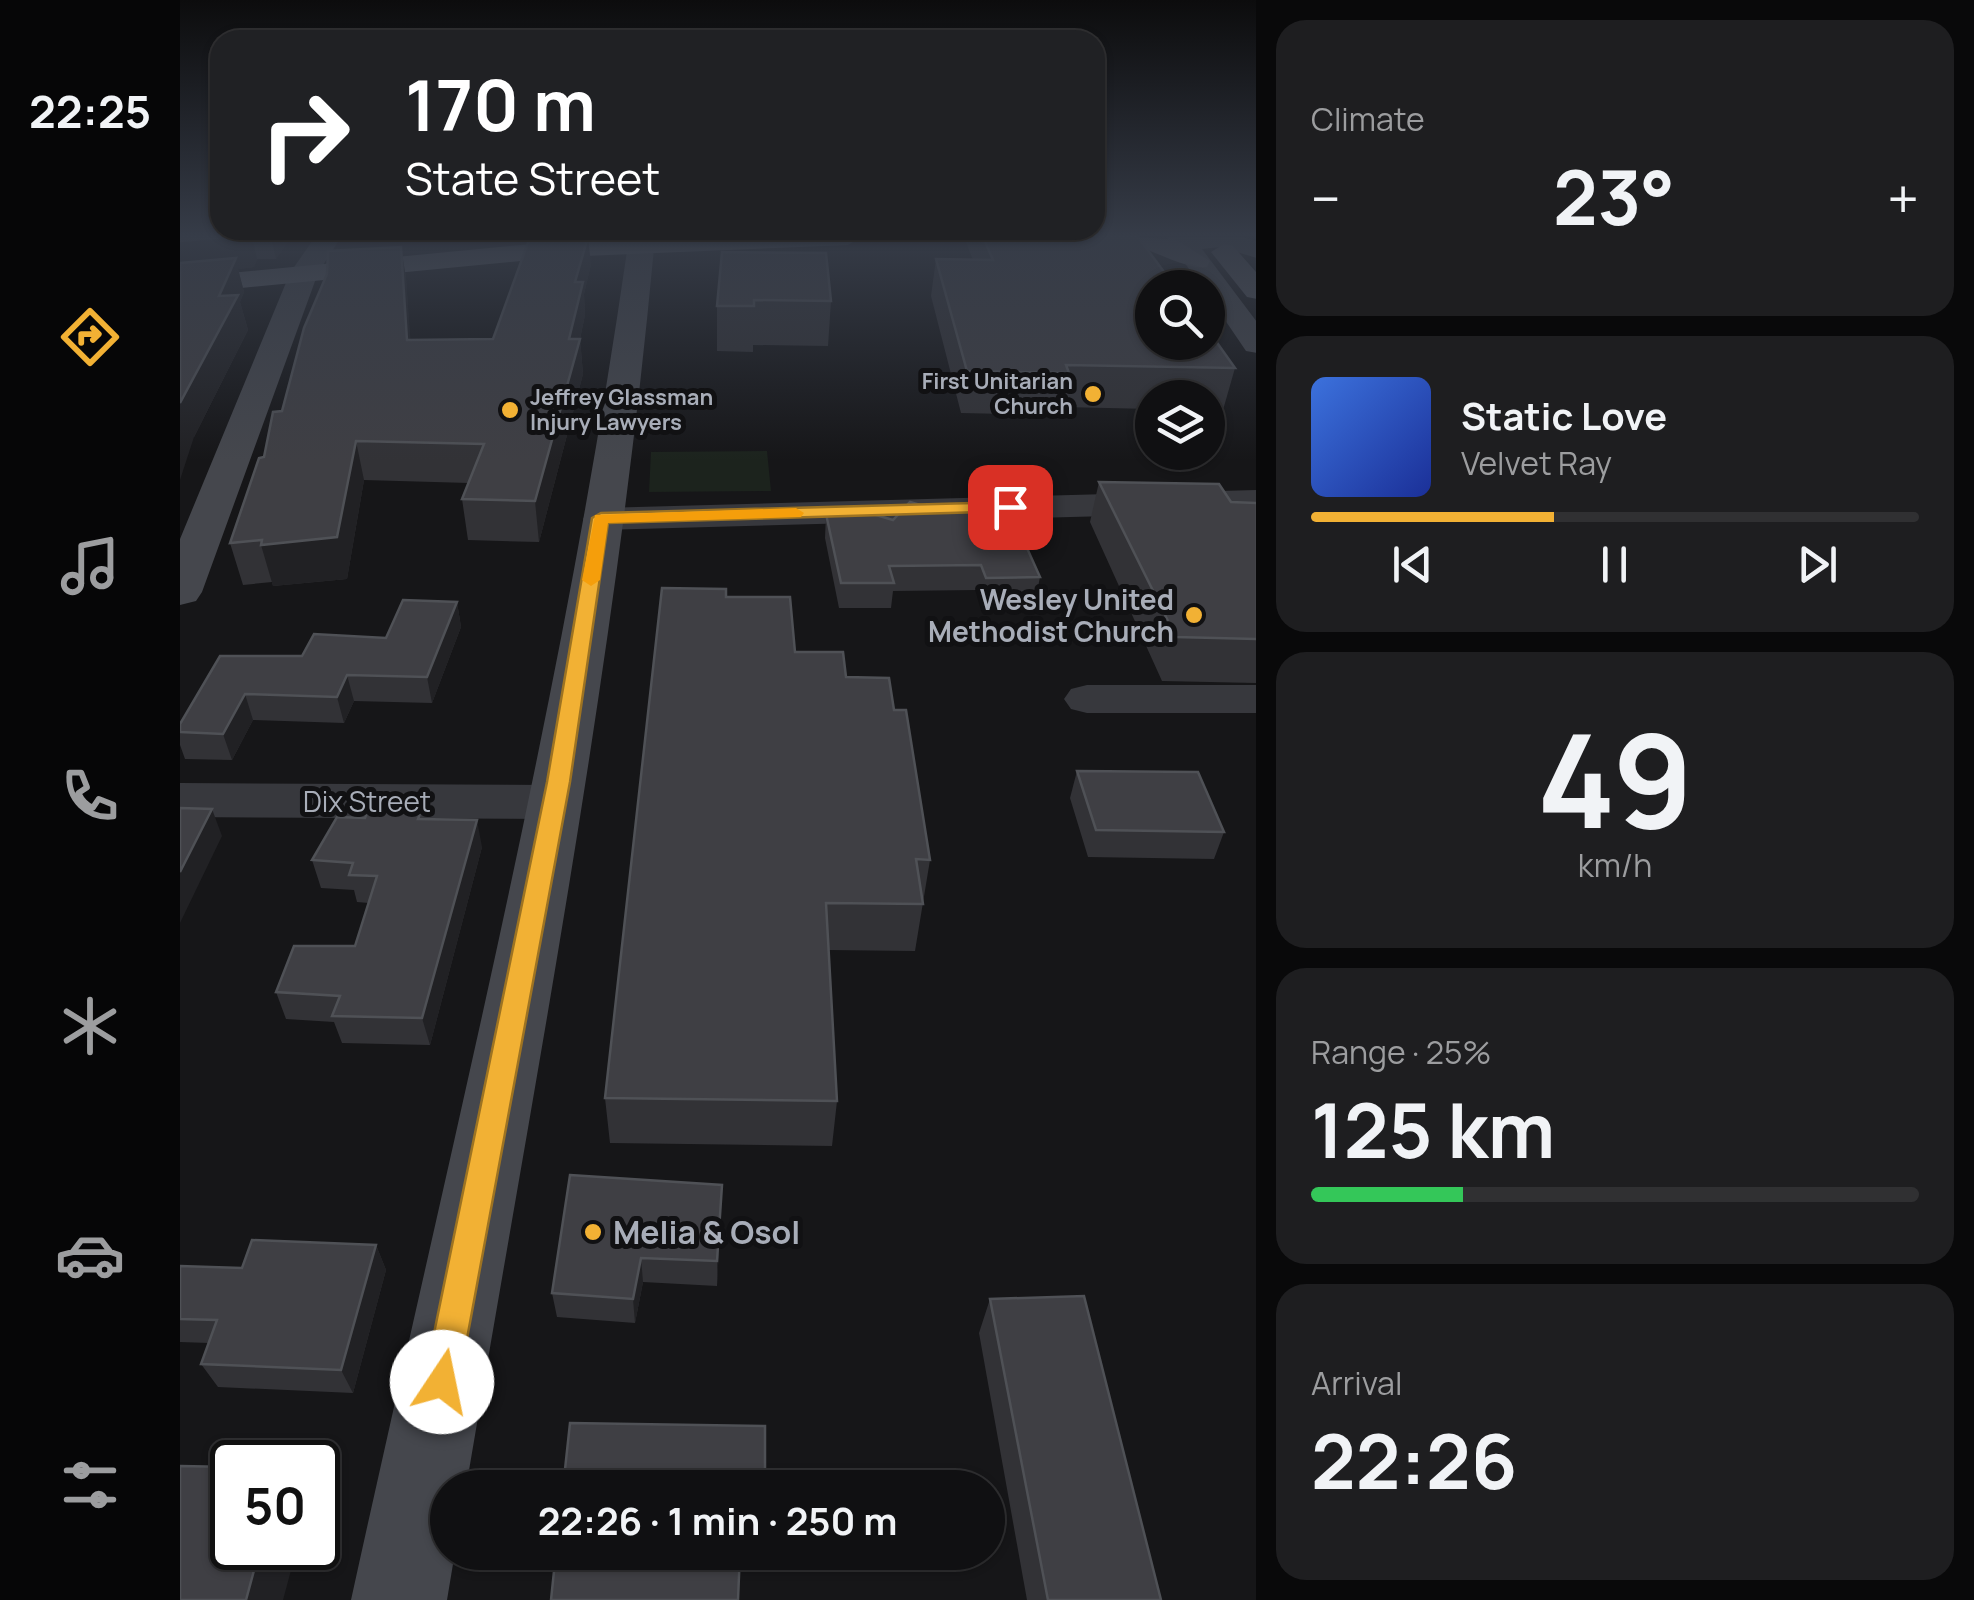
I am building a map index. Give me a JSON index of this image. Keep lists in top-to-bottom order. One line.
{"streets":{"street":["Dix Street"]},"places":["First Unitarian Church","Jeffrey Glassman Injury Lawyers","Wesley United Methodist Church","Melia & Osol"],"page":{"tabs":"22:25","tile":["Climate",["49","km/h"],["Range · 25%","125 km"],["Arrival","22:26"]],"turn":["170 m","State Street"],"heat":["−","23°","+"],"song":["Static Love","Velvet Ray"],"limit":"50","trip":"22:26 · 1 min · 250 m"}}
